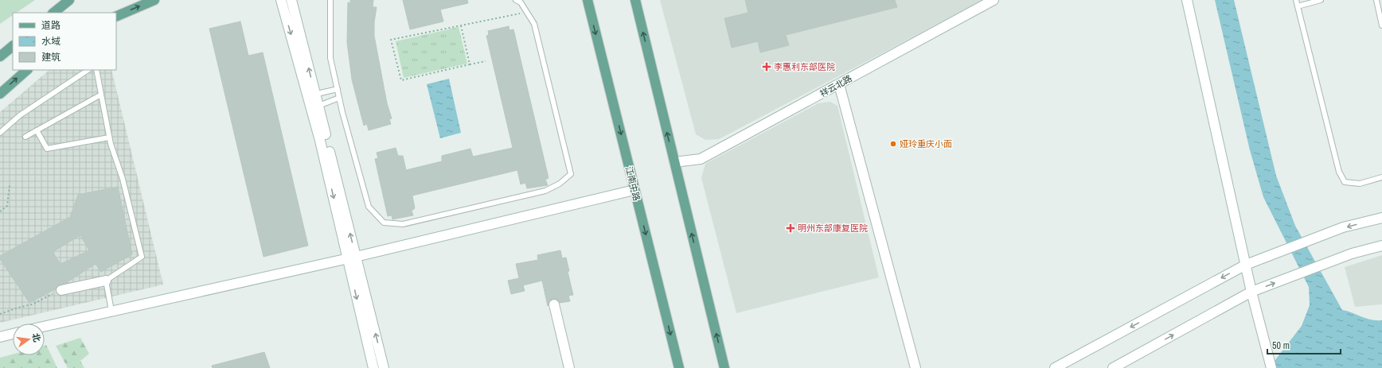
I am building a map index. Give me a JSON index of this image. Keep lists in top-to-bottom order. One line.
{"streets":{"main road":["江南中路"],"street":["祥云北路"]},"places":{"health":["李惠利东部医院","明州东部康复医院"],"other":["娅玲重庆小面"]},"legend":["道路","水域","建筑"],"scale_bar":"50 m","north":"right"}
